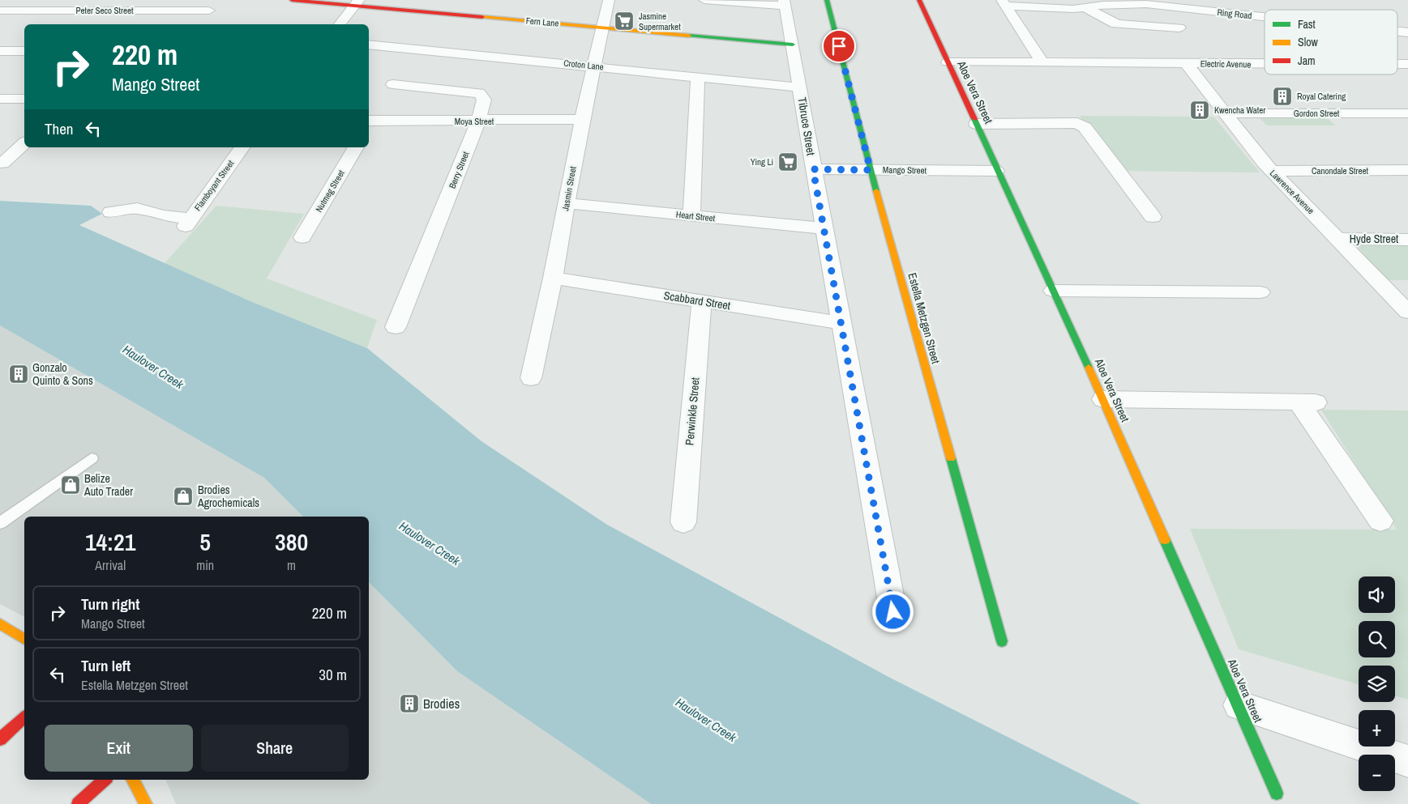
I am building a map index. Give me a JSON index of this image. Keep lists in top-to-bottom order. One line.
{"streets":{"street":["Peter Seco Street","Ring Road","Fern Lane","Electric Avenue","Croton Lane","Aloe Vera Street","Gordon Street","Moya Street","Tibruce Street","Berry Street","Mango Street","Canondale Street","Flamboyant Street","Jasmin Street","Nutmeg Street","Lawrence Avenue","Heart Street","Hyde Street","Scabbard Street","Estella Metzgen Street","Perwinkle Street"]},"crossings":[["Fern Lane","Tibruce Street"],["Fern Lane","Jasmin Street"],["Electric Avenue","Aloe Vera Street"],["Electric Avenue","Lawrence Avenue"],["Croton Lane","Tibruce Street"],["Croton Lane","Jasmin Street"],["Aloe Vera Street","Mango Street"],["Gordon Street","Lawrence Avenue"],["Moya Street","Berry Street"],["Moya Street","Jasmin Street"],["Tibruce Street","Mango Street"],["Tibruce Street","Heart Street"],["Tibruce Street","Scabbard Street"],["Mango Street","Estella Metzgen Street"],["Canondale Street","Lawrence Avenue"],["Jasmin Street","Heart Street"],["Jasmin Street","Scabbard Street"],["Lawrence Avenue","Hyde Street"],["Scabbard Street","Perwinkle Street"]],"water":["Haulover Creek"],"places":{"supermarket":["Jasmine Supermarket","Ying Li"],"building":["Royal Catering","Kwencha Water","Gonzalo Quinto & Sons","Brodies"],"shop":["Belize Auto Trader","Brodies Agrochemicals"]},"legend":["Fast","Slow","Jam"],"page":{"turn":["220 m","Mango Street"],"then":"Then","eta":["14:21","Arrival","5","min","380","m"],"map_buttons":["+","−"],"list":[{"name":"Turn right","note":"Mango Street","value":"220 m"},{"name":"Turn left","note":"Estella Metzgen Street","value":"30 m"}],"buttons":["Exit","Share"]}}
